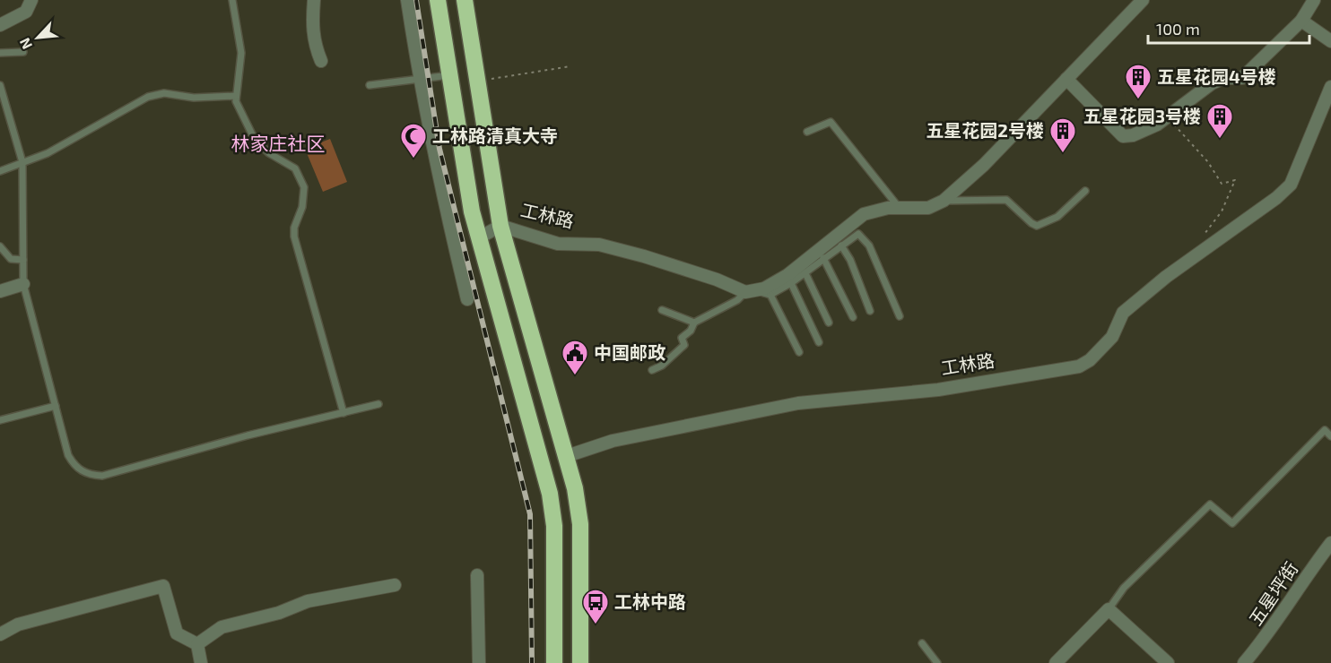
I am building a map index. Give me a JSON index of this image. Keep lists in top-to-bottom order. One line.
{"streets":{"highway":["工林路"],"street":["五星坪街"]},"districts":["林家庄社区"],"places":{"building":["五星花园4号楼","五星花园3号楼","五星花园2号楼"],"mosque":["工林路清真大寺"],"public building":["中国邮政"],"bus stop":["工林中路"]},"scale_bar":"100 m","north":"bottom left"}
